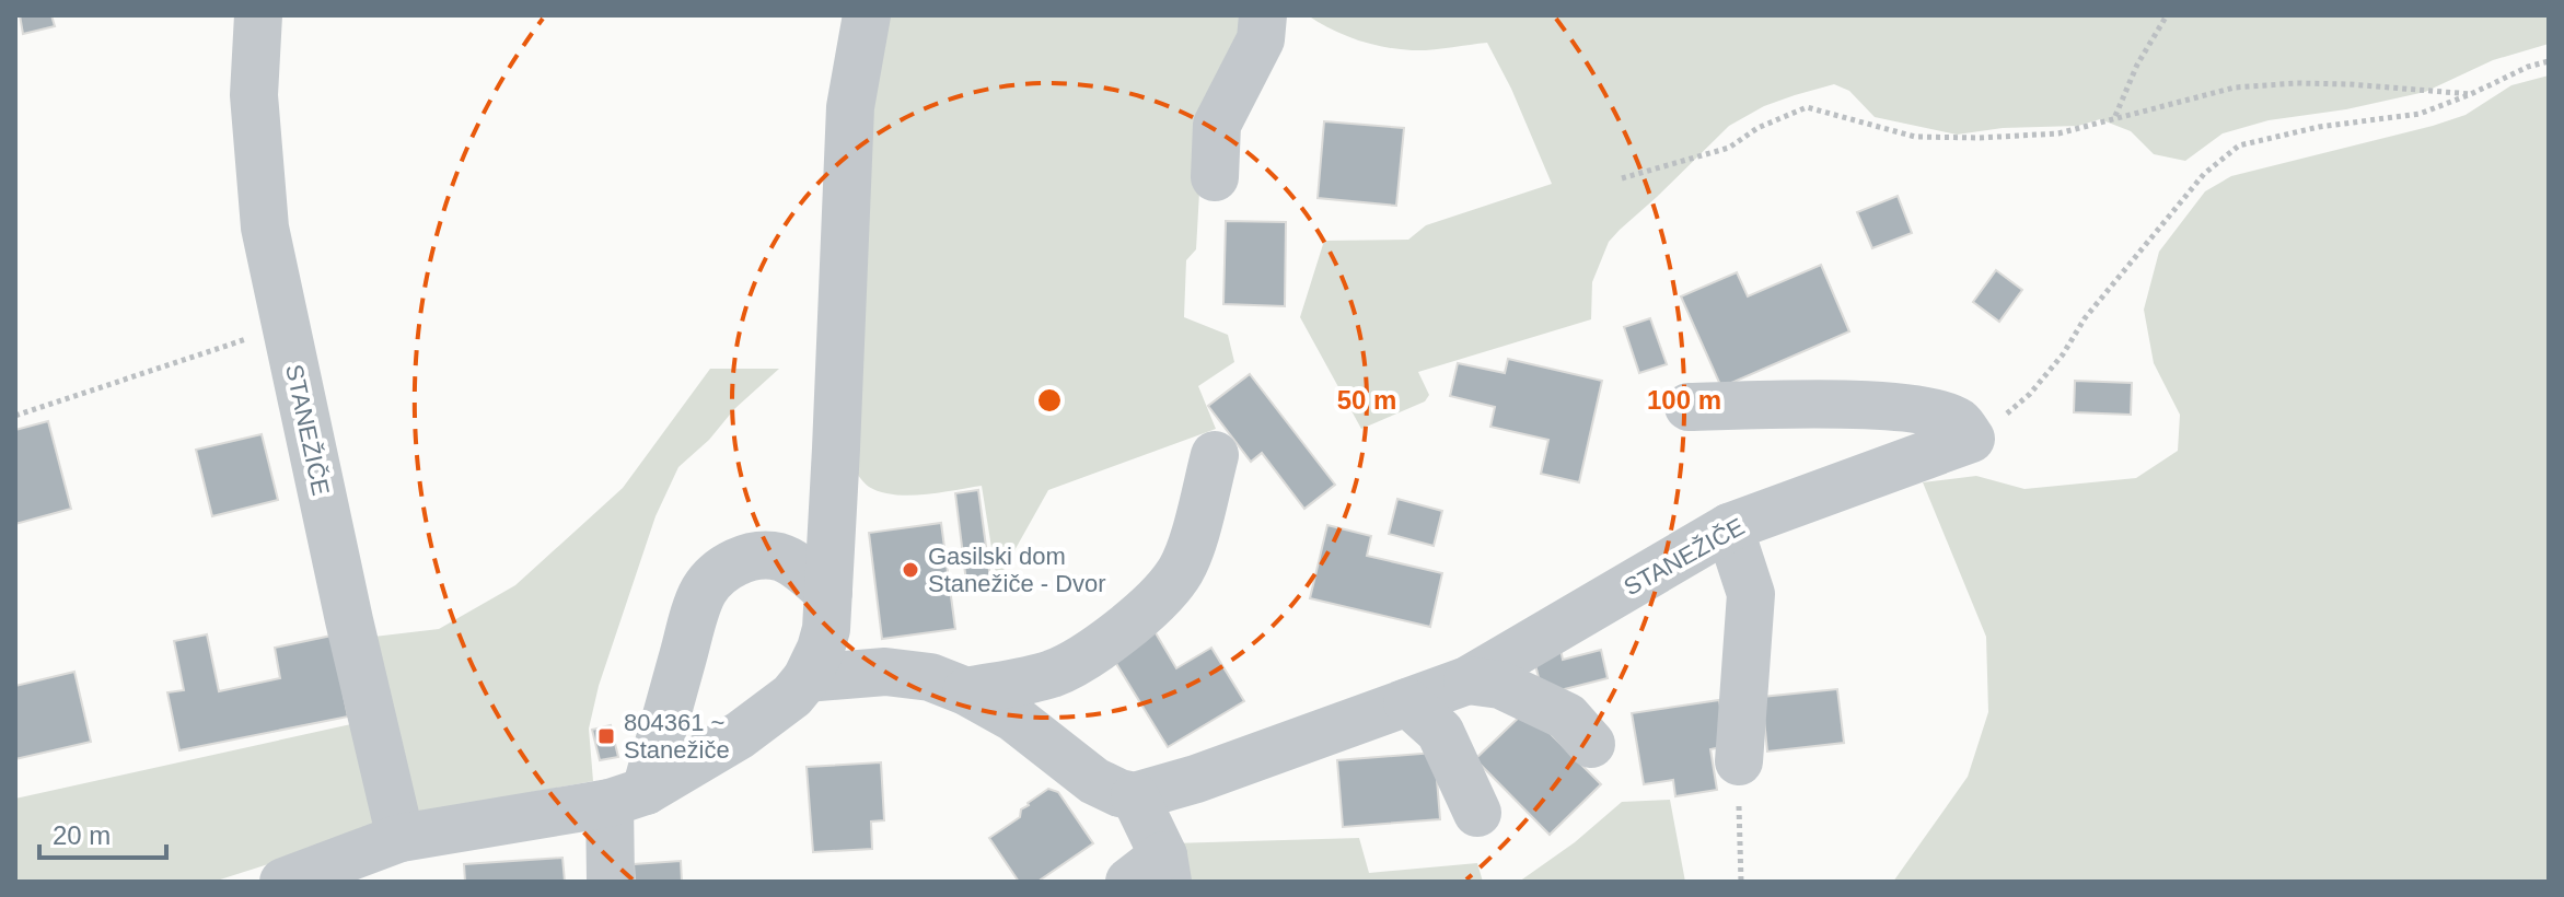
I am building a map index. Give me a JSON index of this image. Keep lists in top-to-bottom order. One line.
{"streets":{"street":["STANEŽIČE"]},"places":{"other":["Gasilski dom Stanežiče - Dvor"],"transit":["804361 ~ Stanežiče"]},"scale_bar":"20 m","rings":["50 m","100 m"]}
